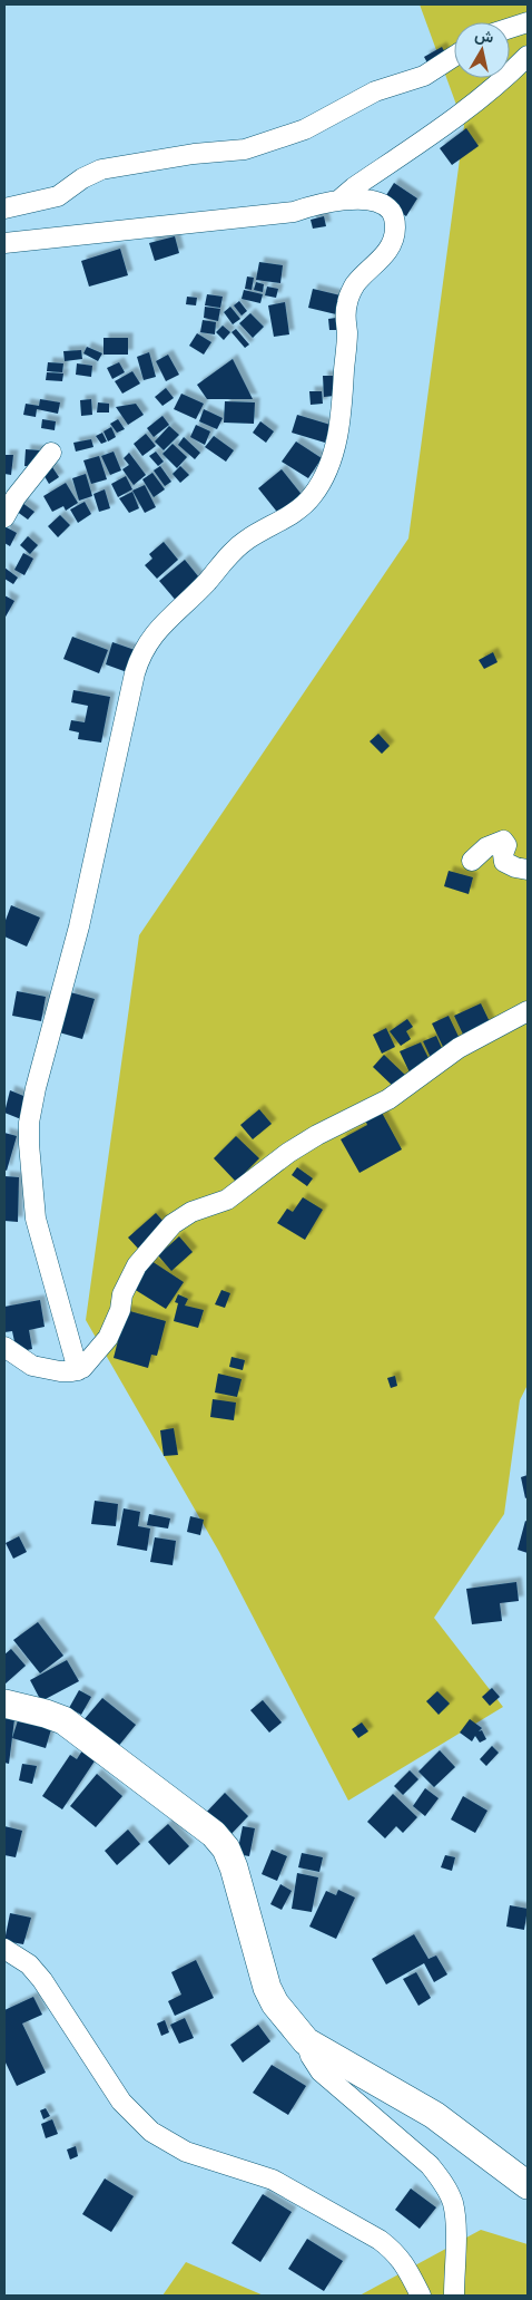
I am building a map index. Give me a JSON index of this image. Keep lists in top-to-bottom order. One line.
{"north":"top"}
